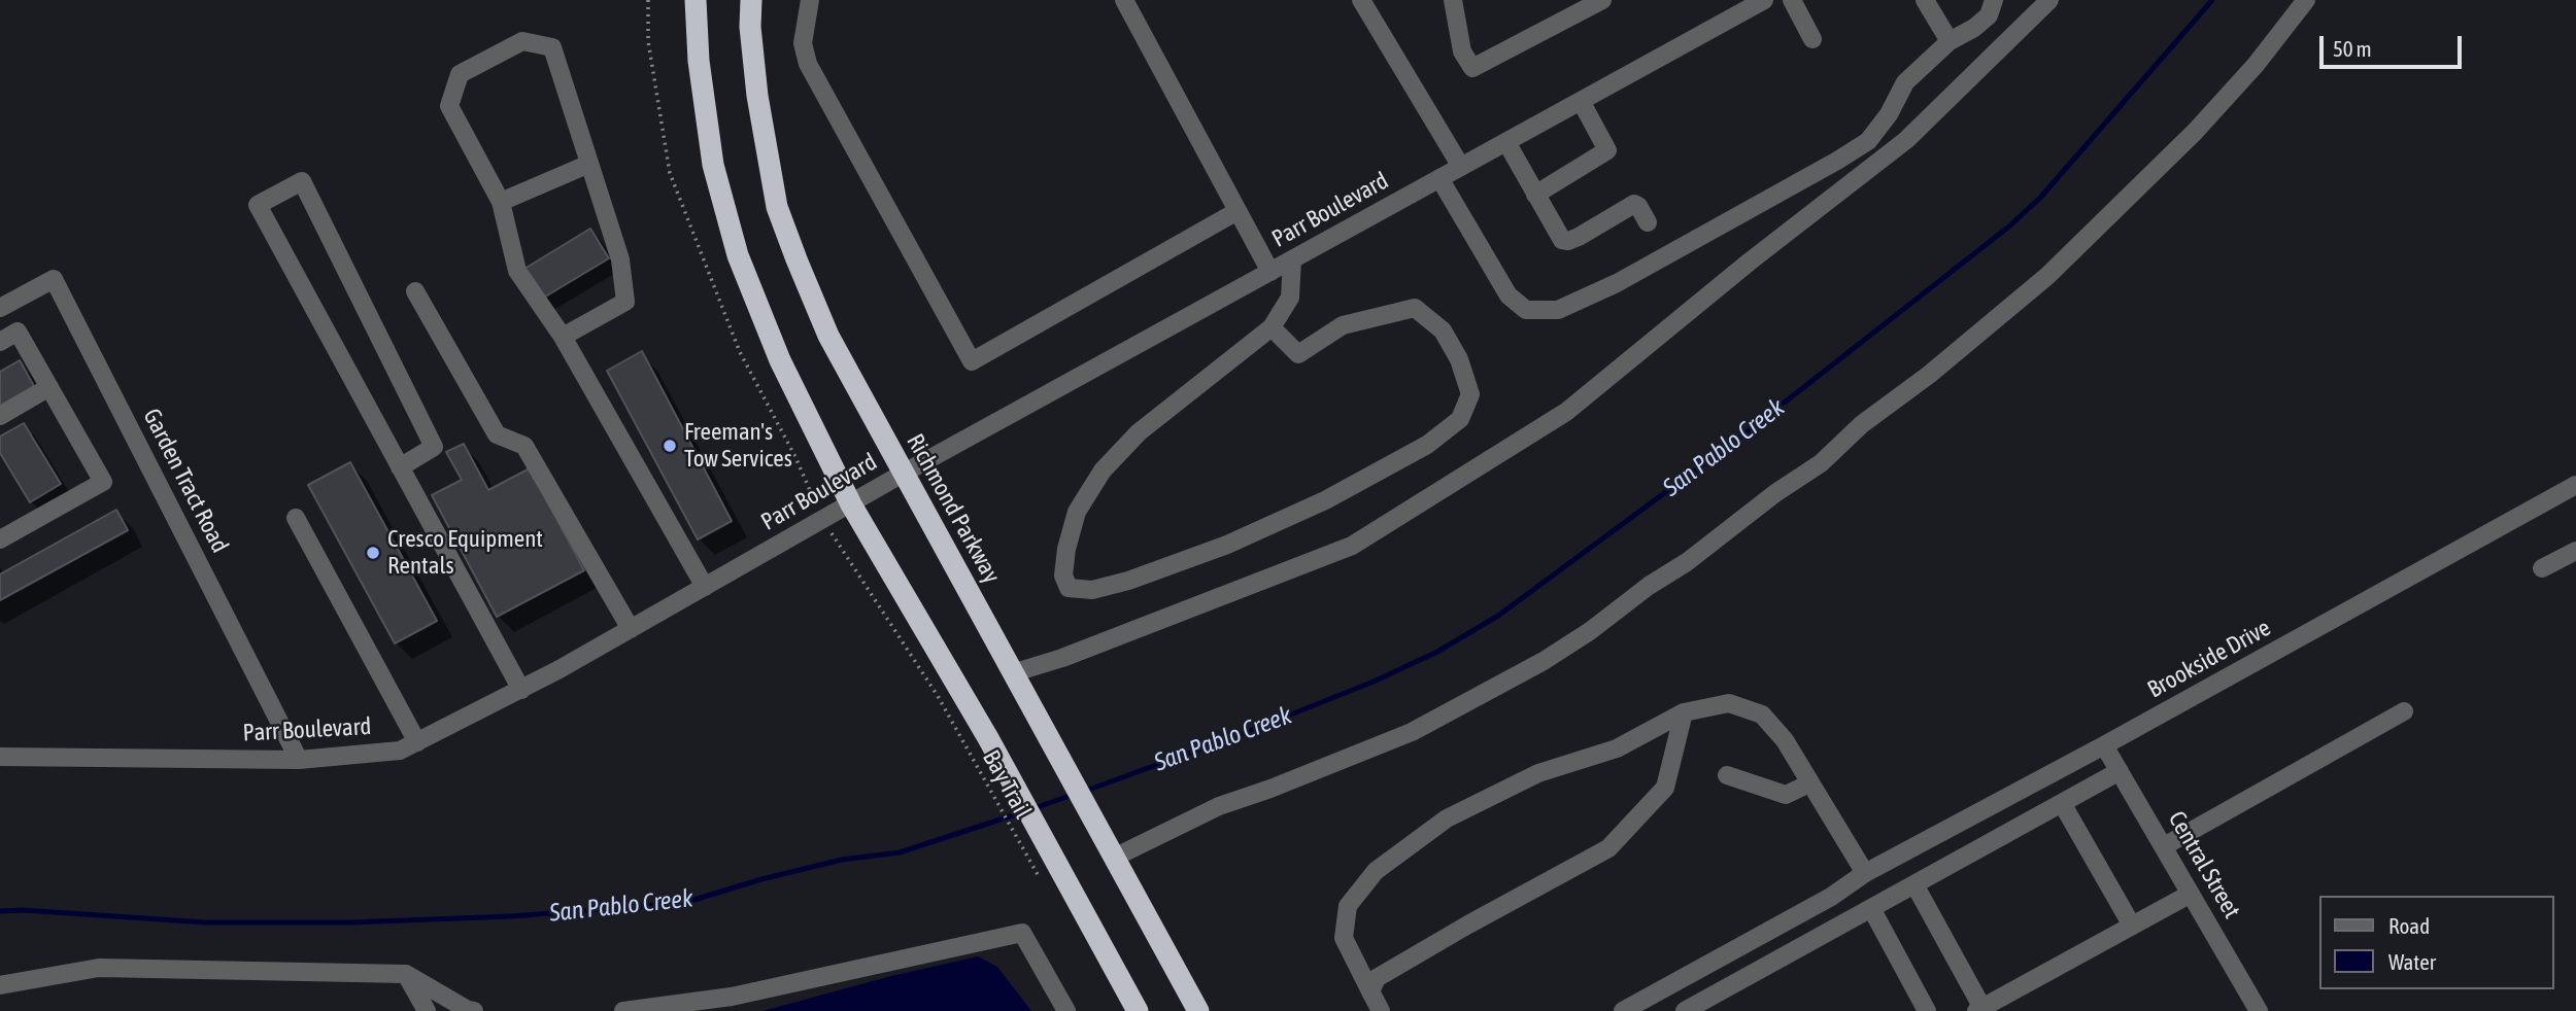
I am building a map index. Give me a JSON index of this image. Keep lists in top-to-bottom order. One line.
{"streets":{"highway":["Richmond Parkway"],"street":["Parr Boulevard","Garden Tract Road","Brookside Drive","Central Street"],"path":["Bay Trail"]},"crossings":[["Parr Boulevard","Garden Tract Road"],["Parr Boulevard","Richmond Parkway"],["Brookside Drive","Central Street"]],"water":["San Pablo Creek"],"places":["Freeman's Tow Services","Cresco Equipment Rentals"],"legend":["Road","Water"],"scale_bar":"50 m"}
